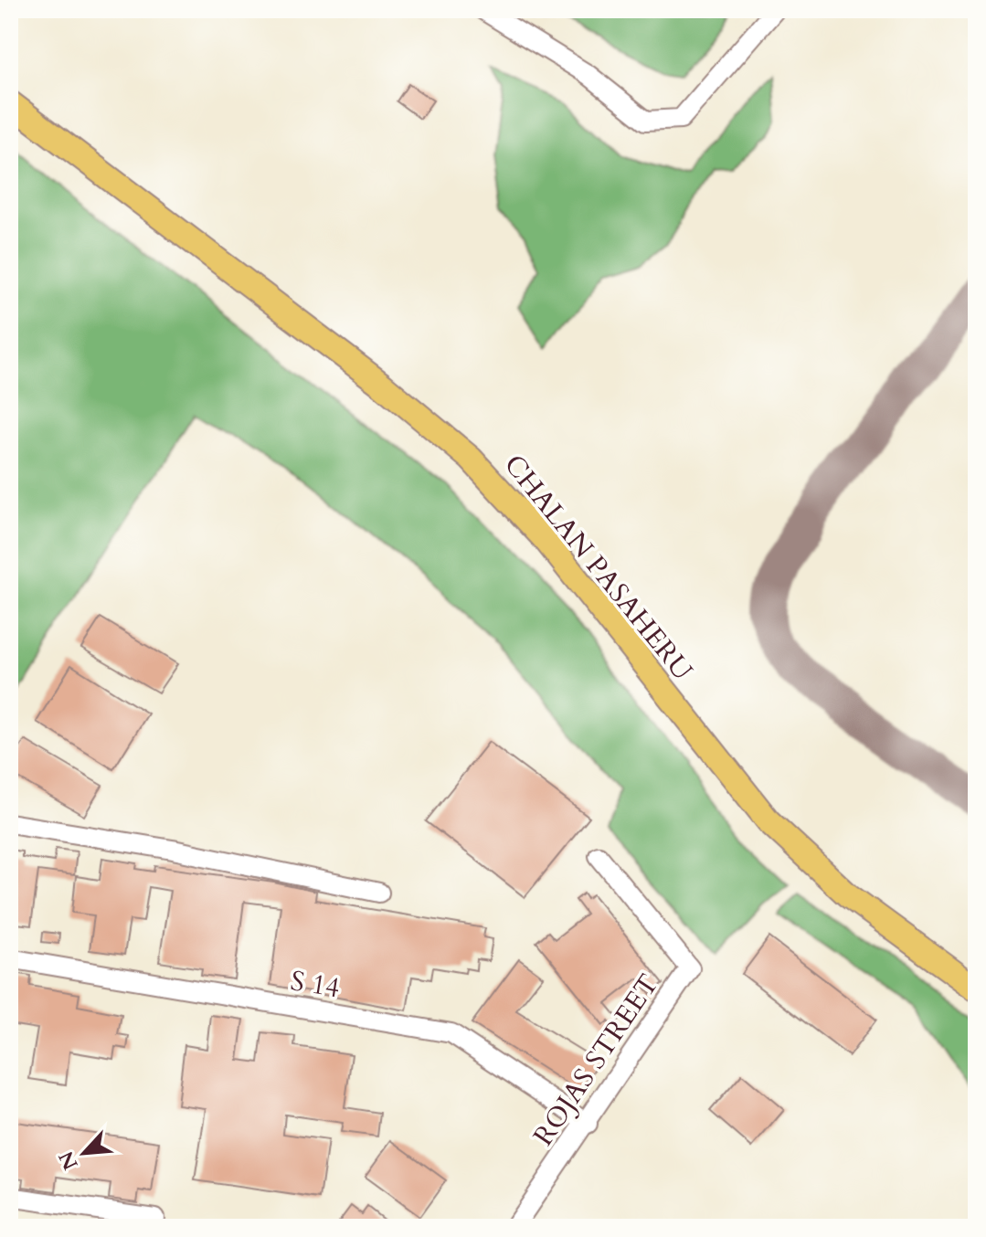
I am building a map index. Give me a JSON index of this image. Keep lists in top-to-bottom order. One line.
{"streets":{"main road":["CHALAN PASAHERU"],"street":["S 14","ROJAS STREET"]},"crossings":[["S 14","ROJAS STREET"]],"north":"bottom left"}
